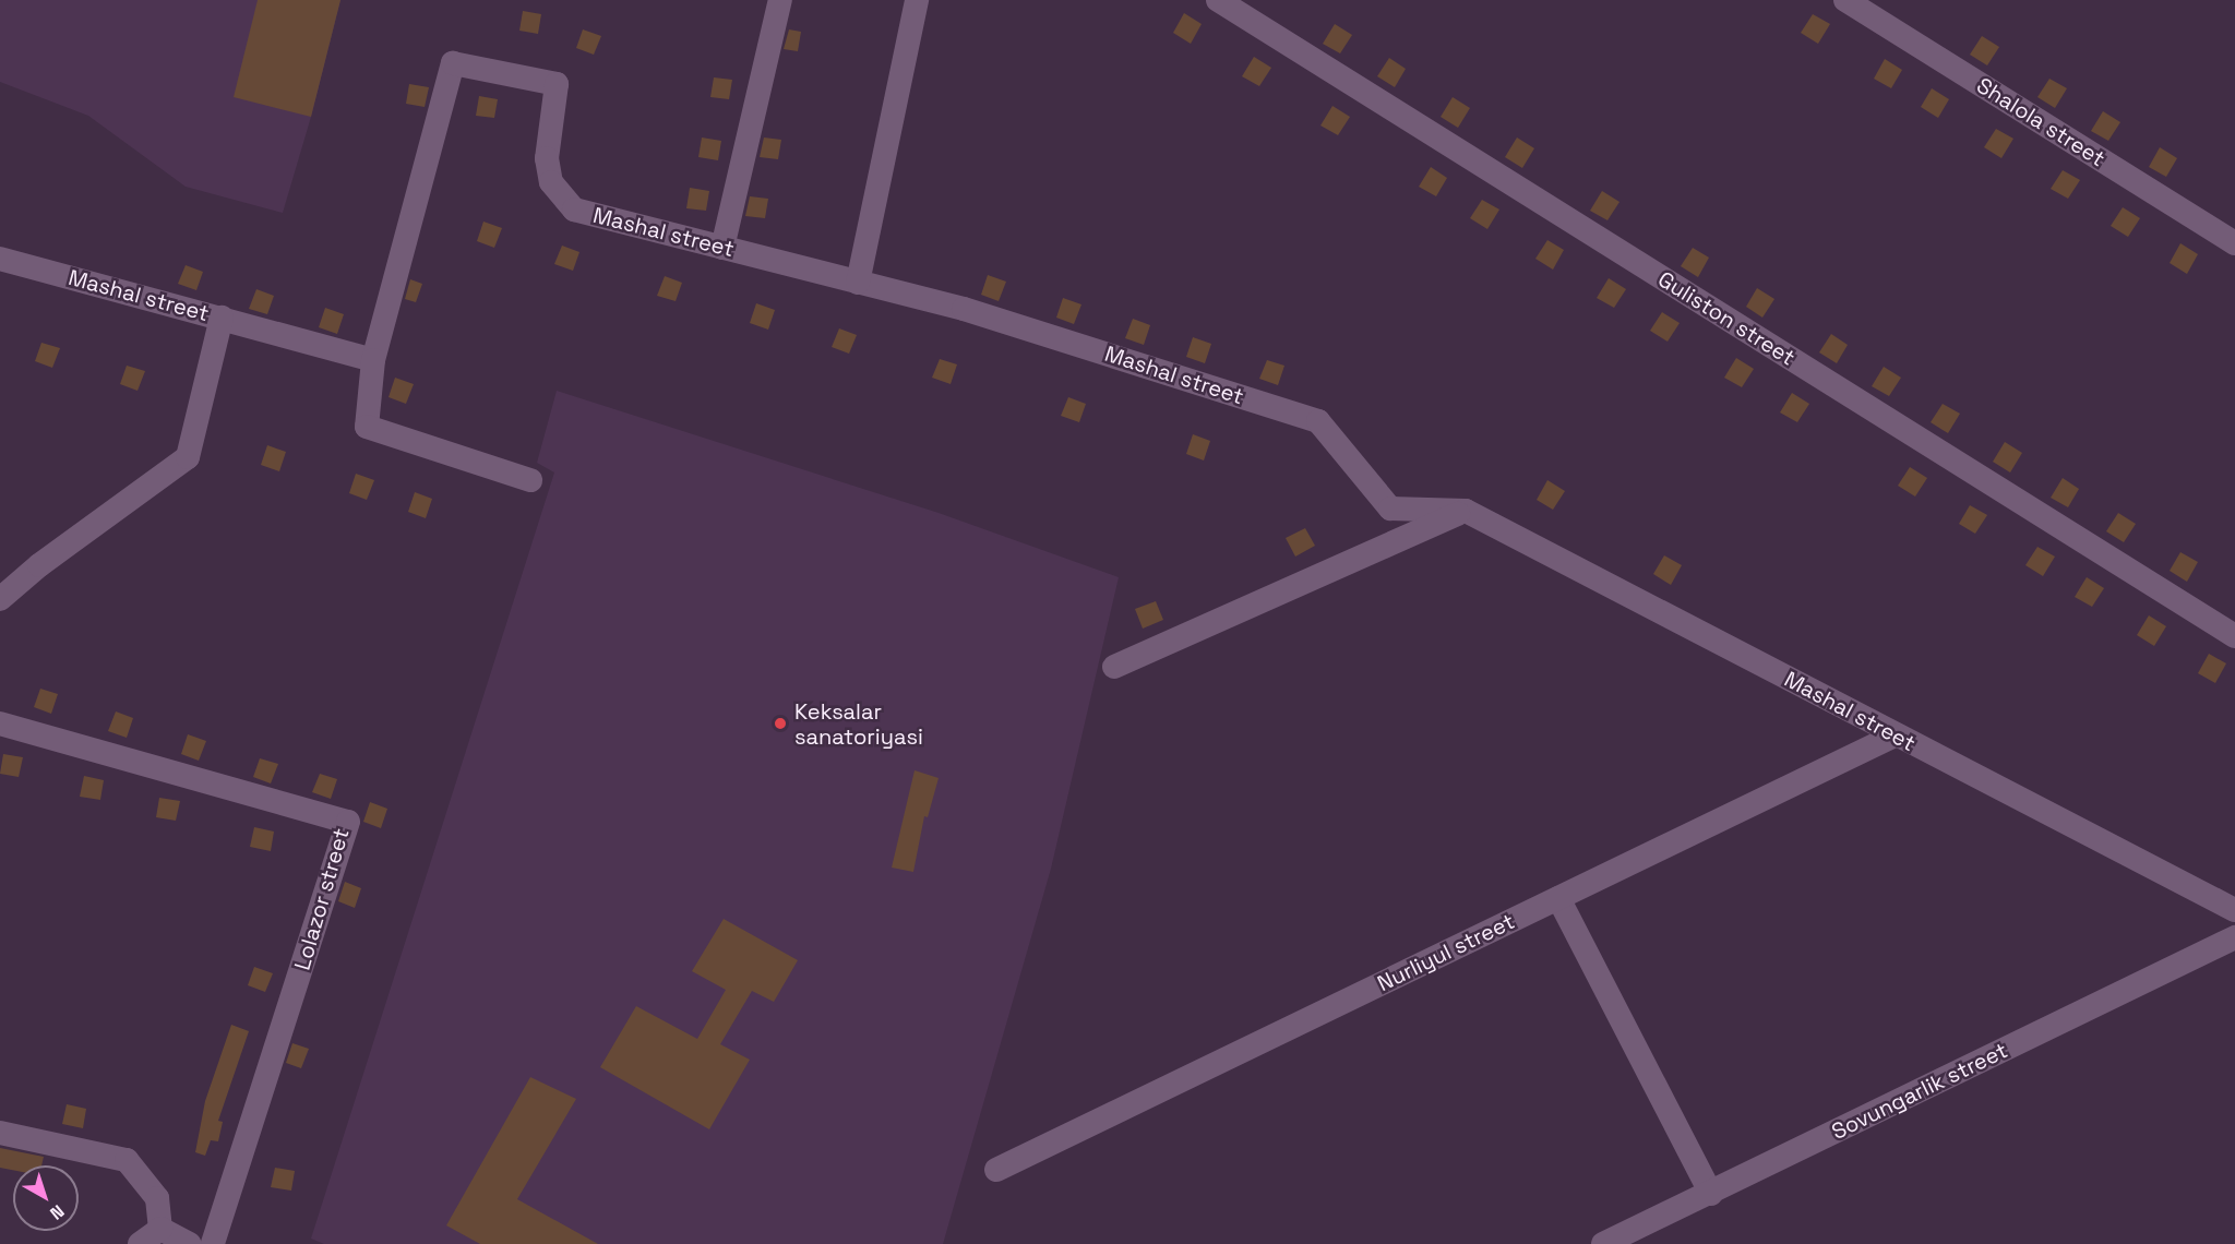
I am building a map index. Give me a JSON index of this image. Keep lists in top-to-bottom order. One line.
{"streets":{"street":["Shalola street","Mashal street","Guliston street","Lolazor street","Nurliyul street","Sovungarlik street"]},"crossings":[["Mashal street","Nurliyul street"]],"places":["Keksalar sanatoriyasi"],"north":"bottom right"}
